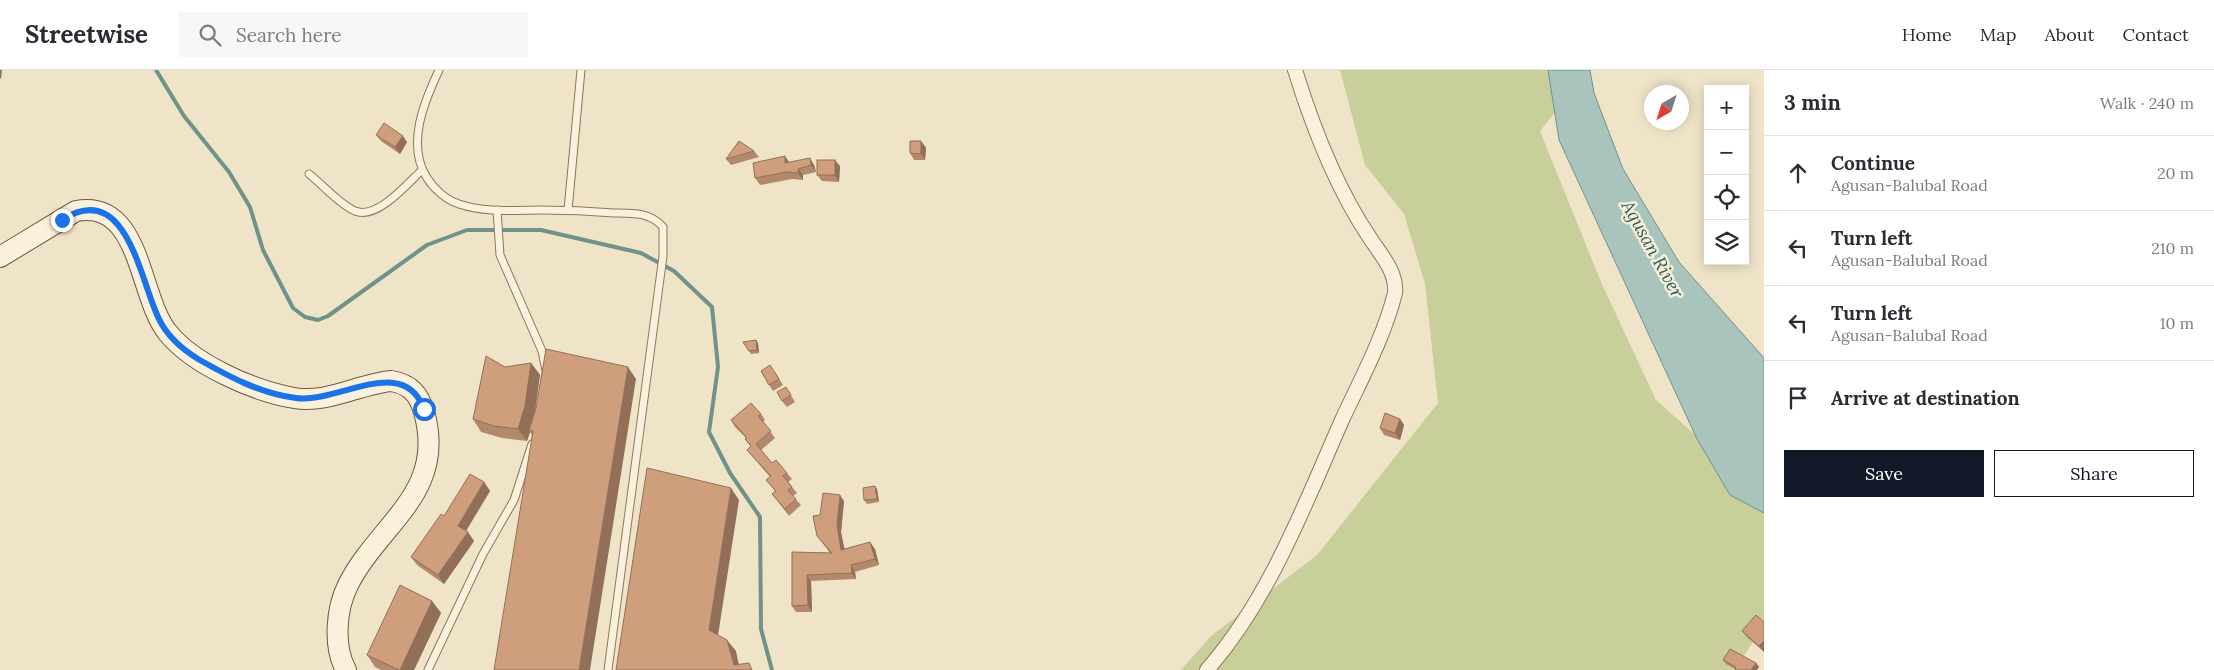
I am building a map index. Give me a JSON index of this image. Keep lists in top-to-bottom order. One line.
{"water":["Agusan River"],"north":"bottom left","page":{"header":"Streetwise","search":"Search here","nav":["Home","Map","About","Contact"],"heading":["3 min","Walk · 240 m"],"map_buttons":["+","−"],"list":[["Continue","Agusan-Balubal Road","20 m"],["Turn left","Agusan-Balubal Road","210 m"],["Turn left","Agusan-Balubal Road","10 m"],"Arrive at destination"],"buttons":["Save","Share"]}}
